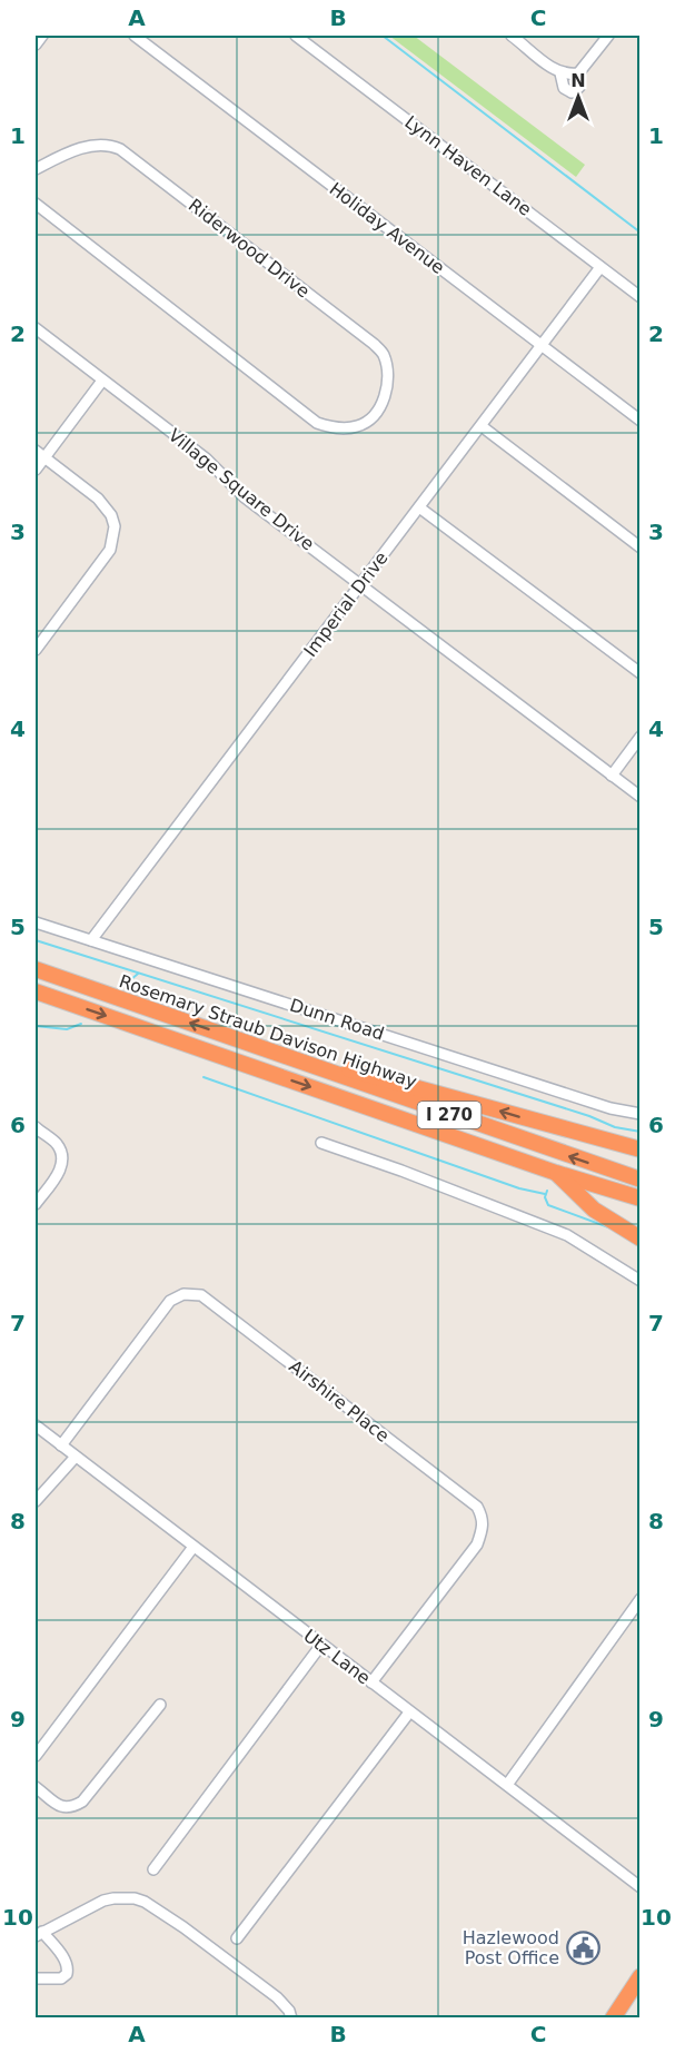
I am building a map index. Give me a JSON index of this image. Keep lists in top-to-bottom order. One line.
{"streets":{"highway":["Rosemary Straub Davison Highway","I 270"],"street":["Lynn Haven Lane","Holiday Avenue","Riderwood Drive","Village Square Drive","Imperial Drive","Dunn Road","Airshire Place","Utz Lane"]},"crossings":[["Lynn Haven Lane","Imperial Drive"],["Holiday Avenue","Imperial Drive"],["Village Square Drive","Imperial Drive"],["Imperial Drive","Dunn Road"],["Airshire Place","Utz Lane"]],"places":{"public building":["Hazlewood Post Office"]},"north":"top","grid":{"columns":["A","B","C"],"rows":["1","2","3","4","5","6","7","8","9","10"]}}
